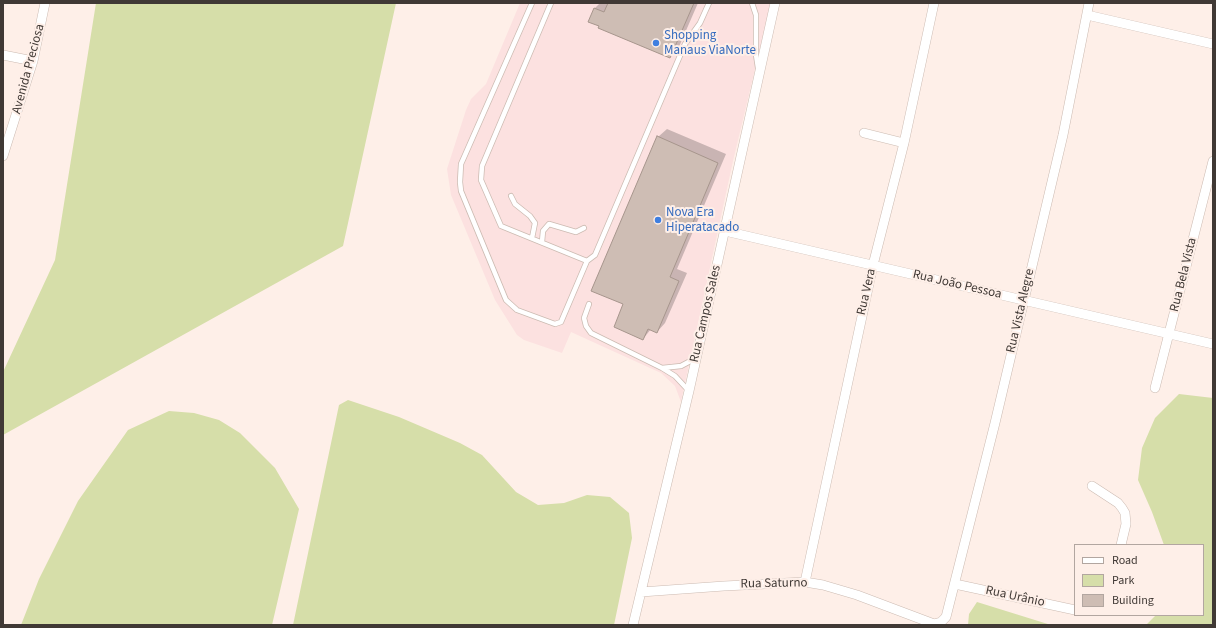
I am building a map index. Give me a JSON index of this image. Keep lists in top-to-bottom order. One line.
{"streets":{"street":["Avenida Preciosa","Rua Bela Vista","Rua João Pessoa","Rua Vera","Rua Vista Alegre","Rua Campos Sales","Rua Saturno","Rua Urânio"]},"crossings":[["Rua Bela Vista","Rua João Pessoa"],["Rua João Pessoa","Rua Vera"],["Rua João Pessoa","Rua Vista Alegre"],["Rua João Pessoa","Rua Campos Sales"],["Rua Vera","Rua Saturno"],["Rua Vista Alegre","Rua Saturno"],["Rua Vista Alegre","Rua Urânio"],["Rua Campos Sales","Rua Saturno"]],"places":["Shopping Manaus ViaNorte","Nova Era Hiperatacado"],"legend":["Road","Park","Building"]}
